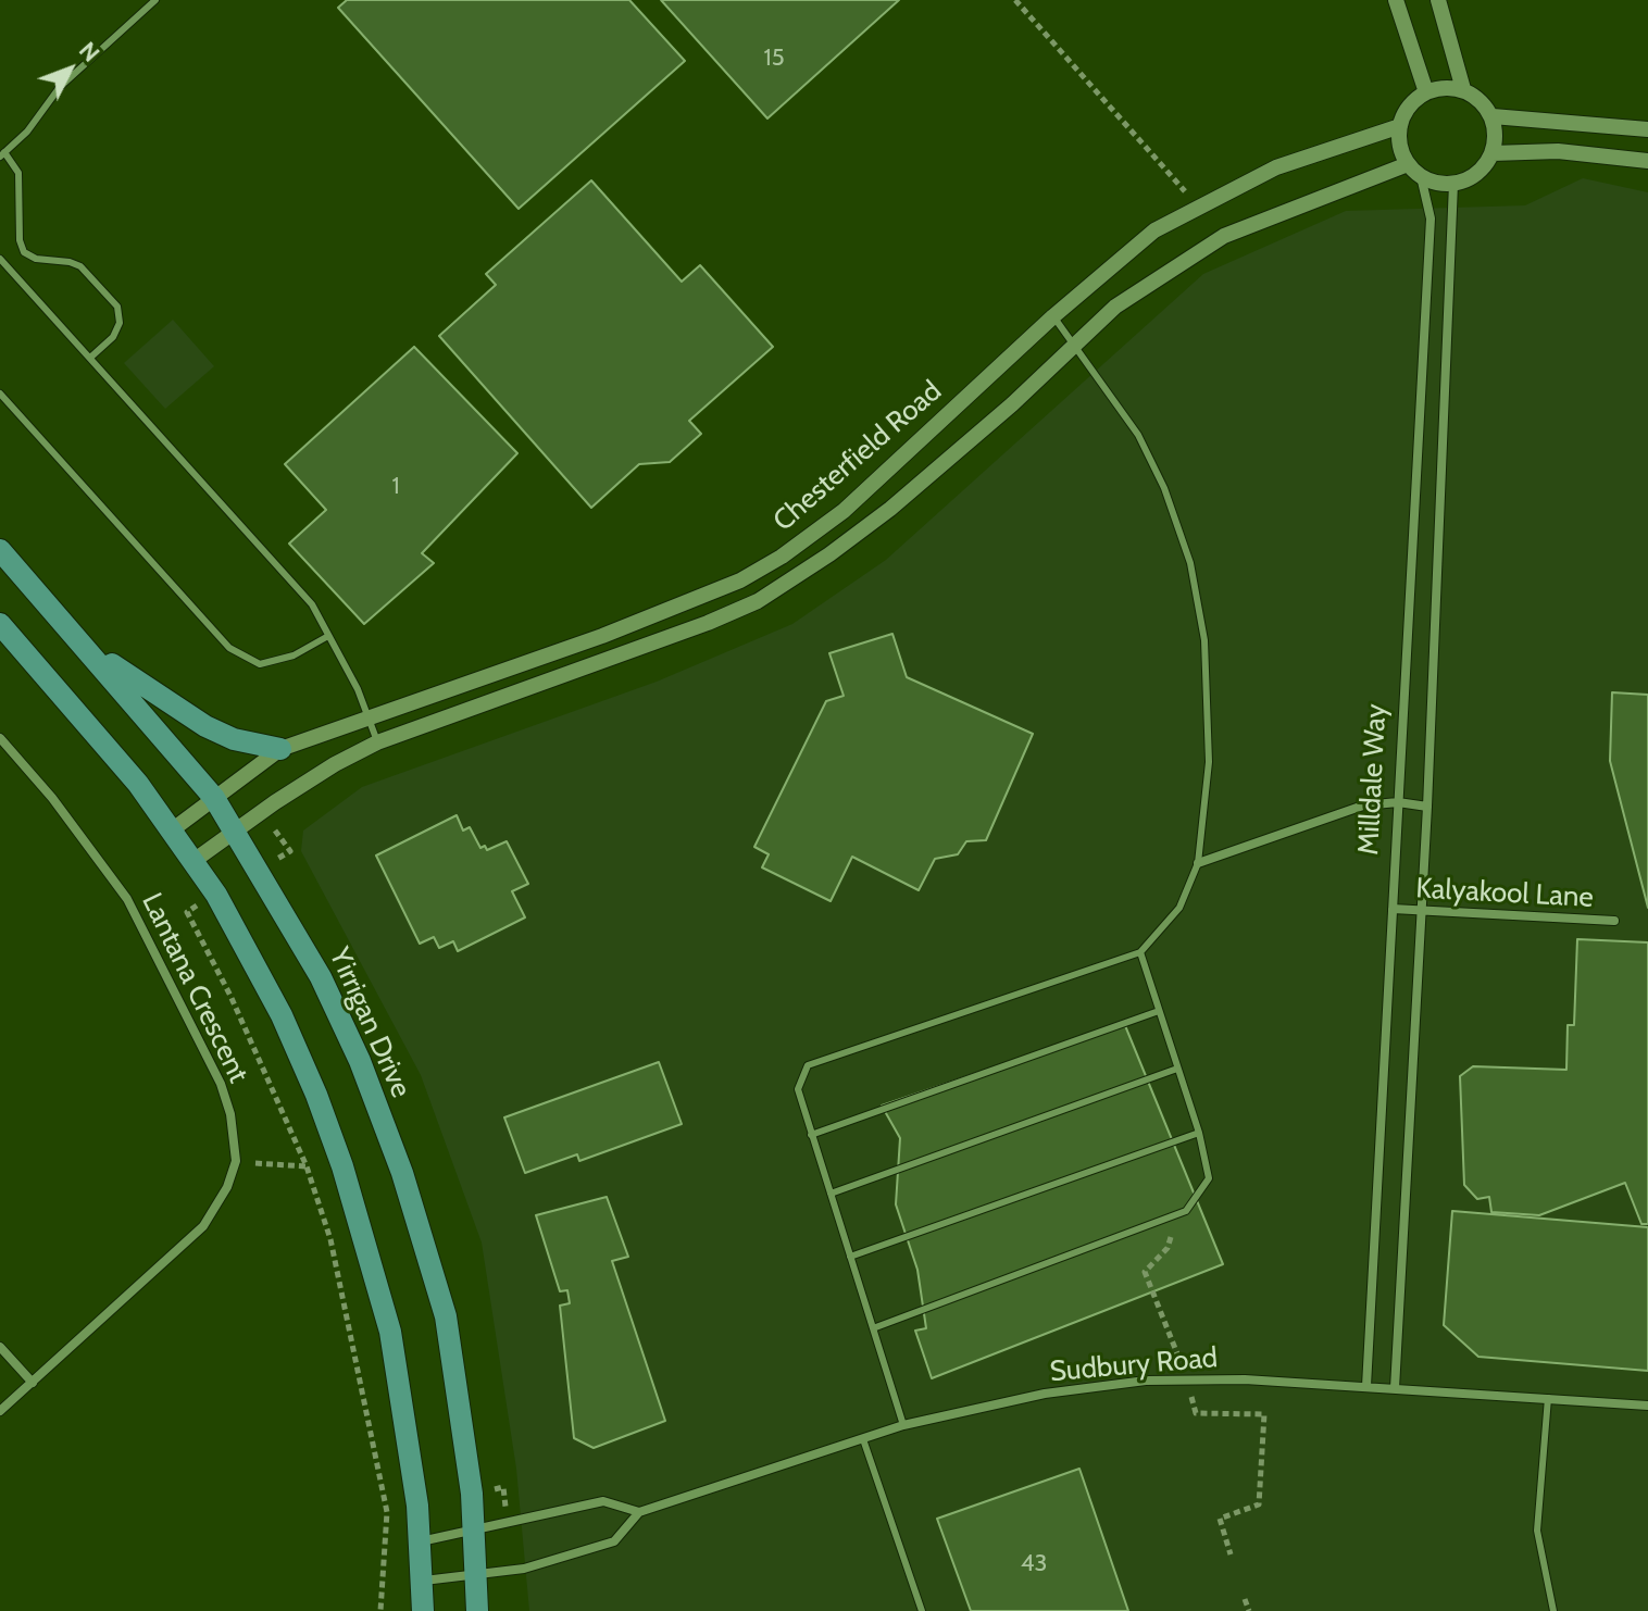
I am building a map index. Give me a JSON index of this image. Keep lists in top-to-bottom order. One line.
{"streets":{"main road":["Yirrigan Drive"],"street":["Chesterfield Road","Milldale Way","Kalyakool Lane","Lantana Crescent","Sudbury Road"]},"crossings":[["Chesterfield Road","Milldale Way"],["Chesterfield Road","Yirrigan Drive"],["Milldale Way","Kalyakool Lane"],["Milldale Way","Sudbury Road"],["Yirrigan Drive","Sudbury Road"]],"house_numbers":["15","1","43"],"north":"top right"}
